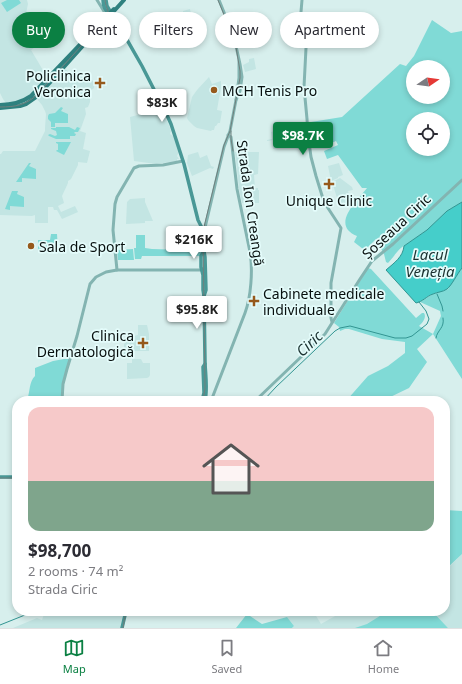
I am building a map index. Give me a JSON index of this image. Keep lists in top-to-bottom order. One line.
{"streets":{"street":["Strada Ion Creangă","Șoseaua Ciric"]},"water":["Lacul Veneția","Ciric"],"places":{"health":["Policlinica Veronica","Unique Clinic","Cabinete medicale individuale","Clinica Dermatologică"],"other":["MCH Tenis Pro","Sala de Sport"]},"north":"right","page":{"chip":["Buy","Rent","Filters","New","Apartment"],"price":["$83K","$98.7K","$216K","$95.8K"],"list":[{"name":"$98,700","note":"2 rooms · 74 m² · Strada Ciric"}],"tabs":["Map","Saved","Home"]}}
